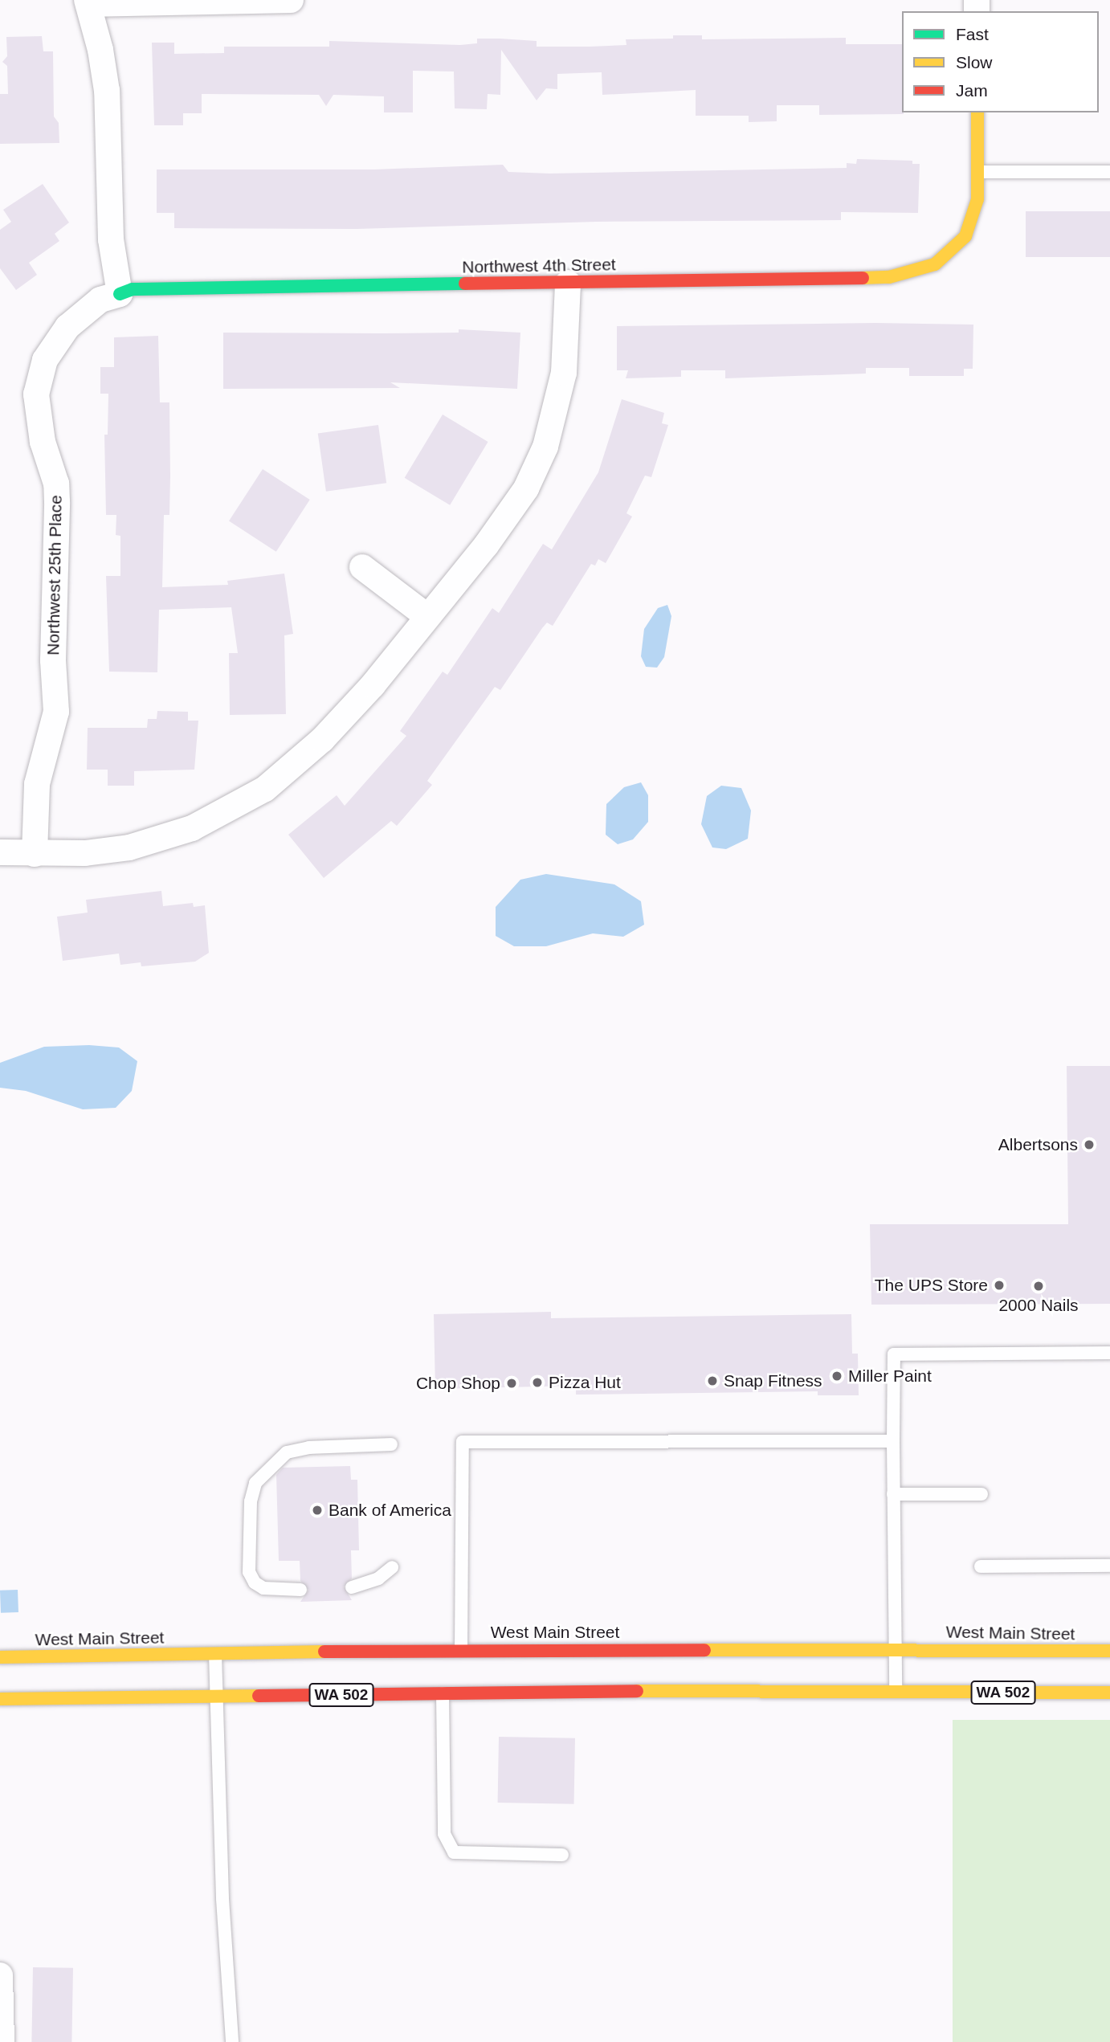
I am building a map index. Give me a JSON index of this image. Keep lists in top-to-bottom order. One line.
{"streets":{"main road":["Northwest 4th Street","West Main Street","WA 502"],"street":["Northwest 25th Place"]},"crossings":[["Northwest 4th Street","Northwest 25th Place"]],"places":["Albertsons","The UPS Store","2000 Nails","Miller Paint","Snap Fitness","Pizza Hut","Chop Shop","Bank of America"],"legend":["Fast","Slow","Jam"]}
